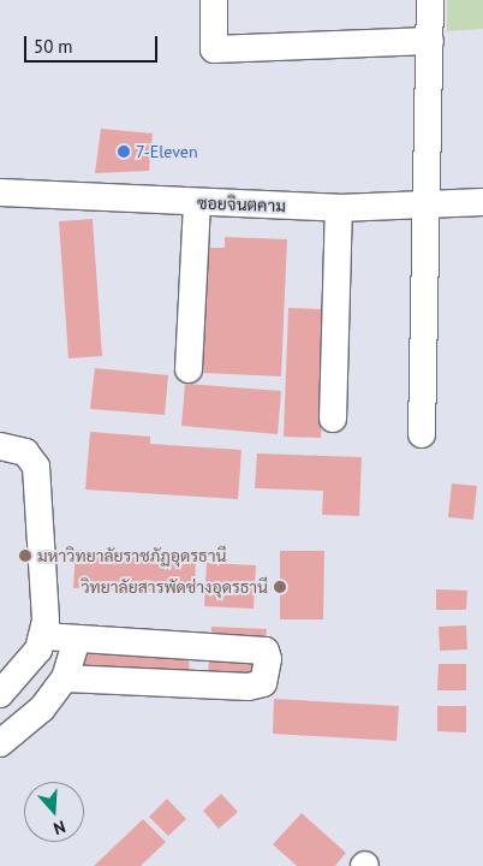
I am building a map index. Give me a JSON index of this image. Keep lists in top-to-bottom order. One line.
{"streets":{"street":["ซอยจินตคาม"]},"places":["7-Eleven","มหาวิทยาลัยราชภัฏอุดรธานี","วิทยาลัยสารพัดช่างอุดรธานี"],"scale_bar":"50 m","north":"bottom"}
